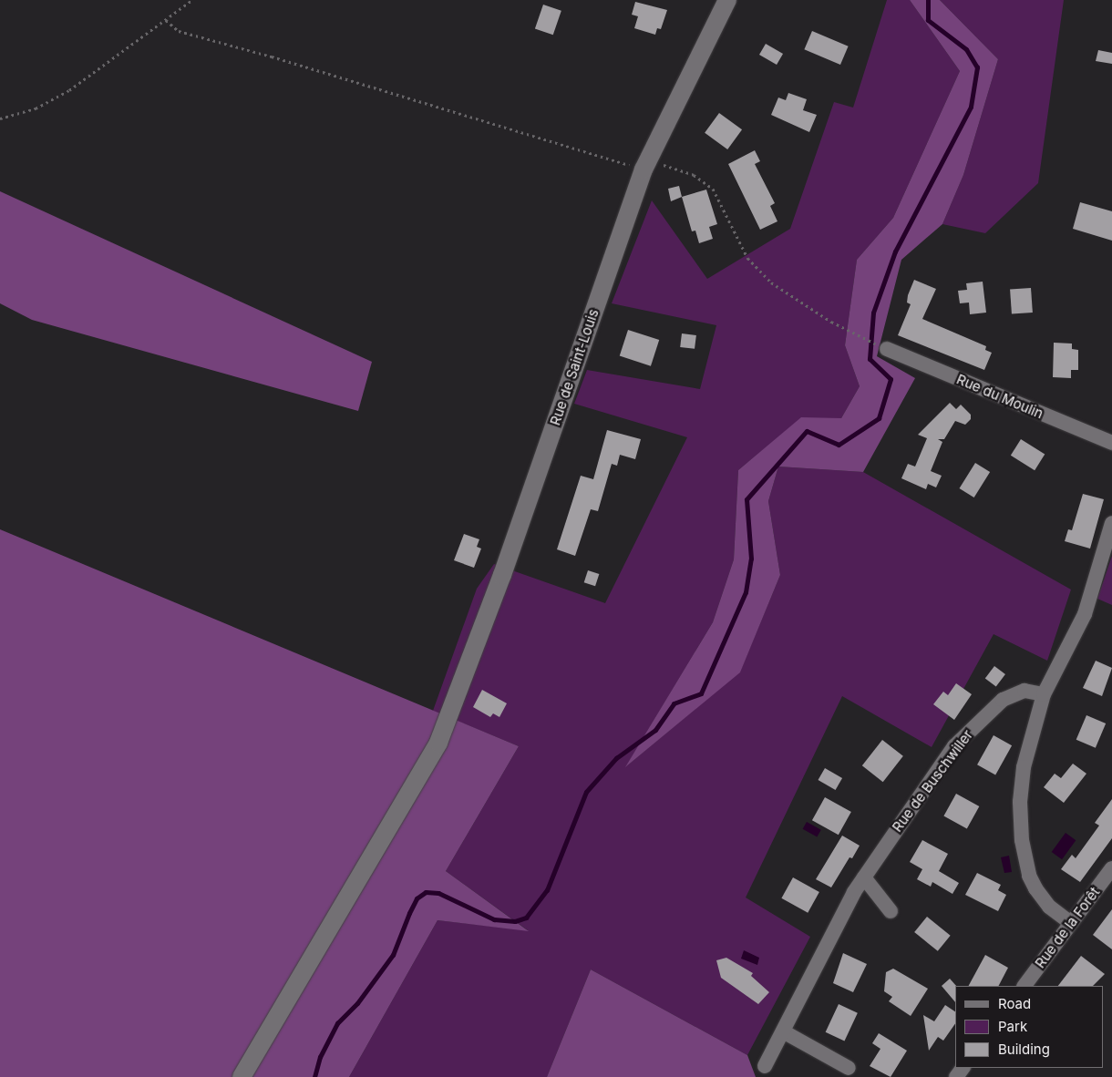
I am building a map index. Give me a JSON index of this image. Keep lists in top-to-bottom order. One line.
{"streets":{"street":["Rue de Saint-Louis","Rue du Moulin","Rue de Buschwiller","Rue de la Forêt"]},"legend":["Road","Park","Building"]}
